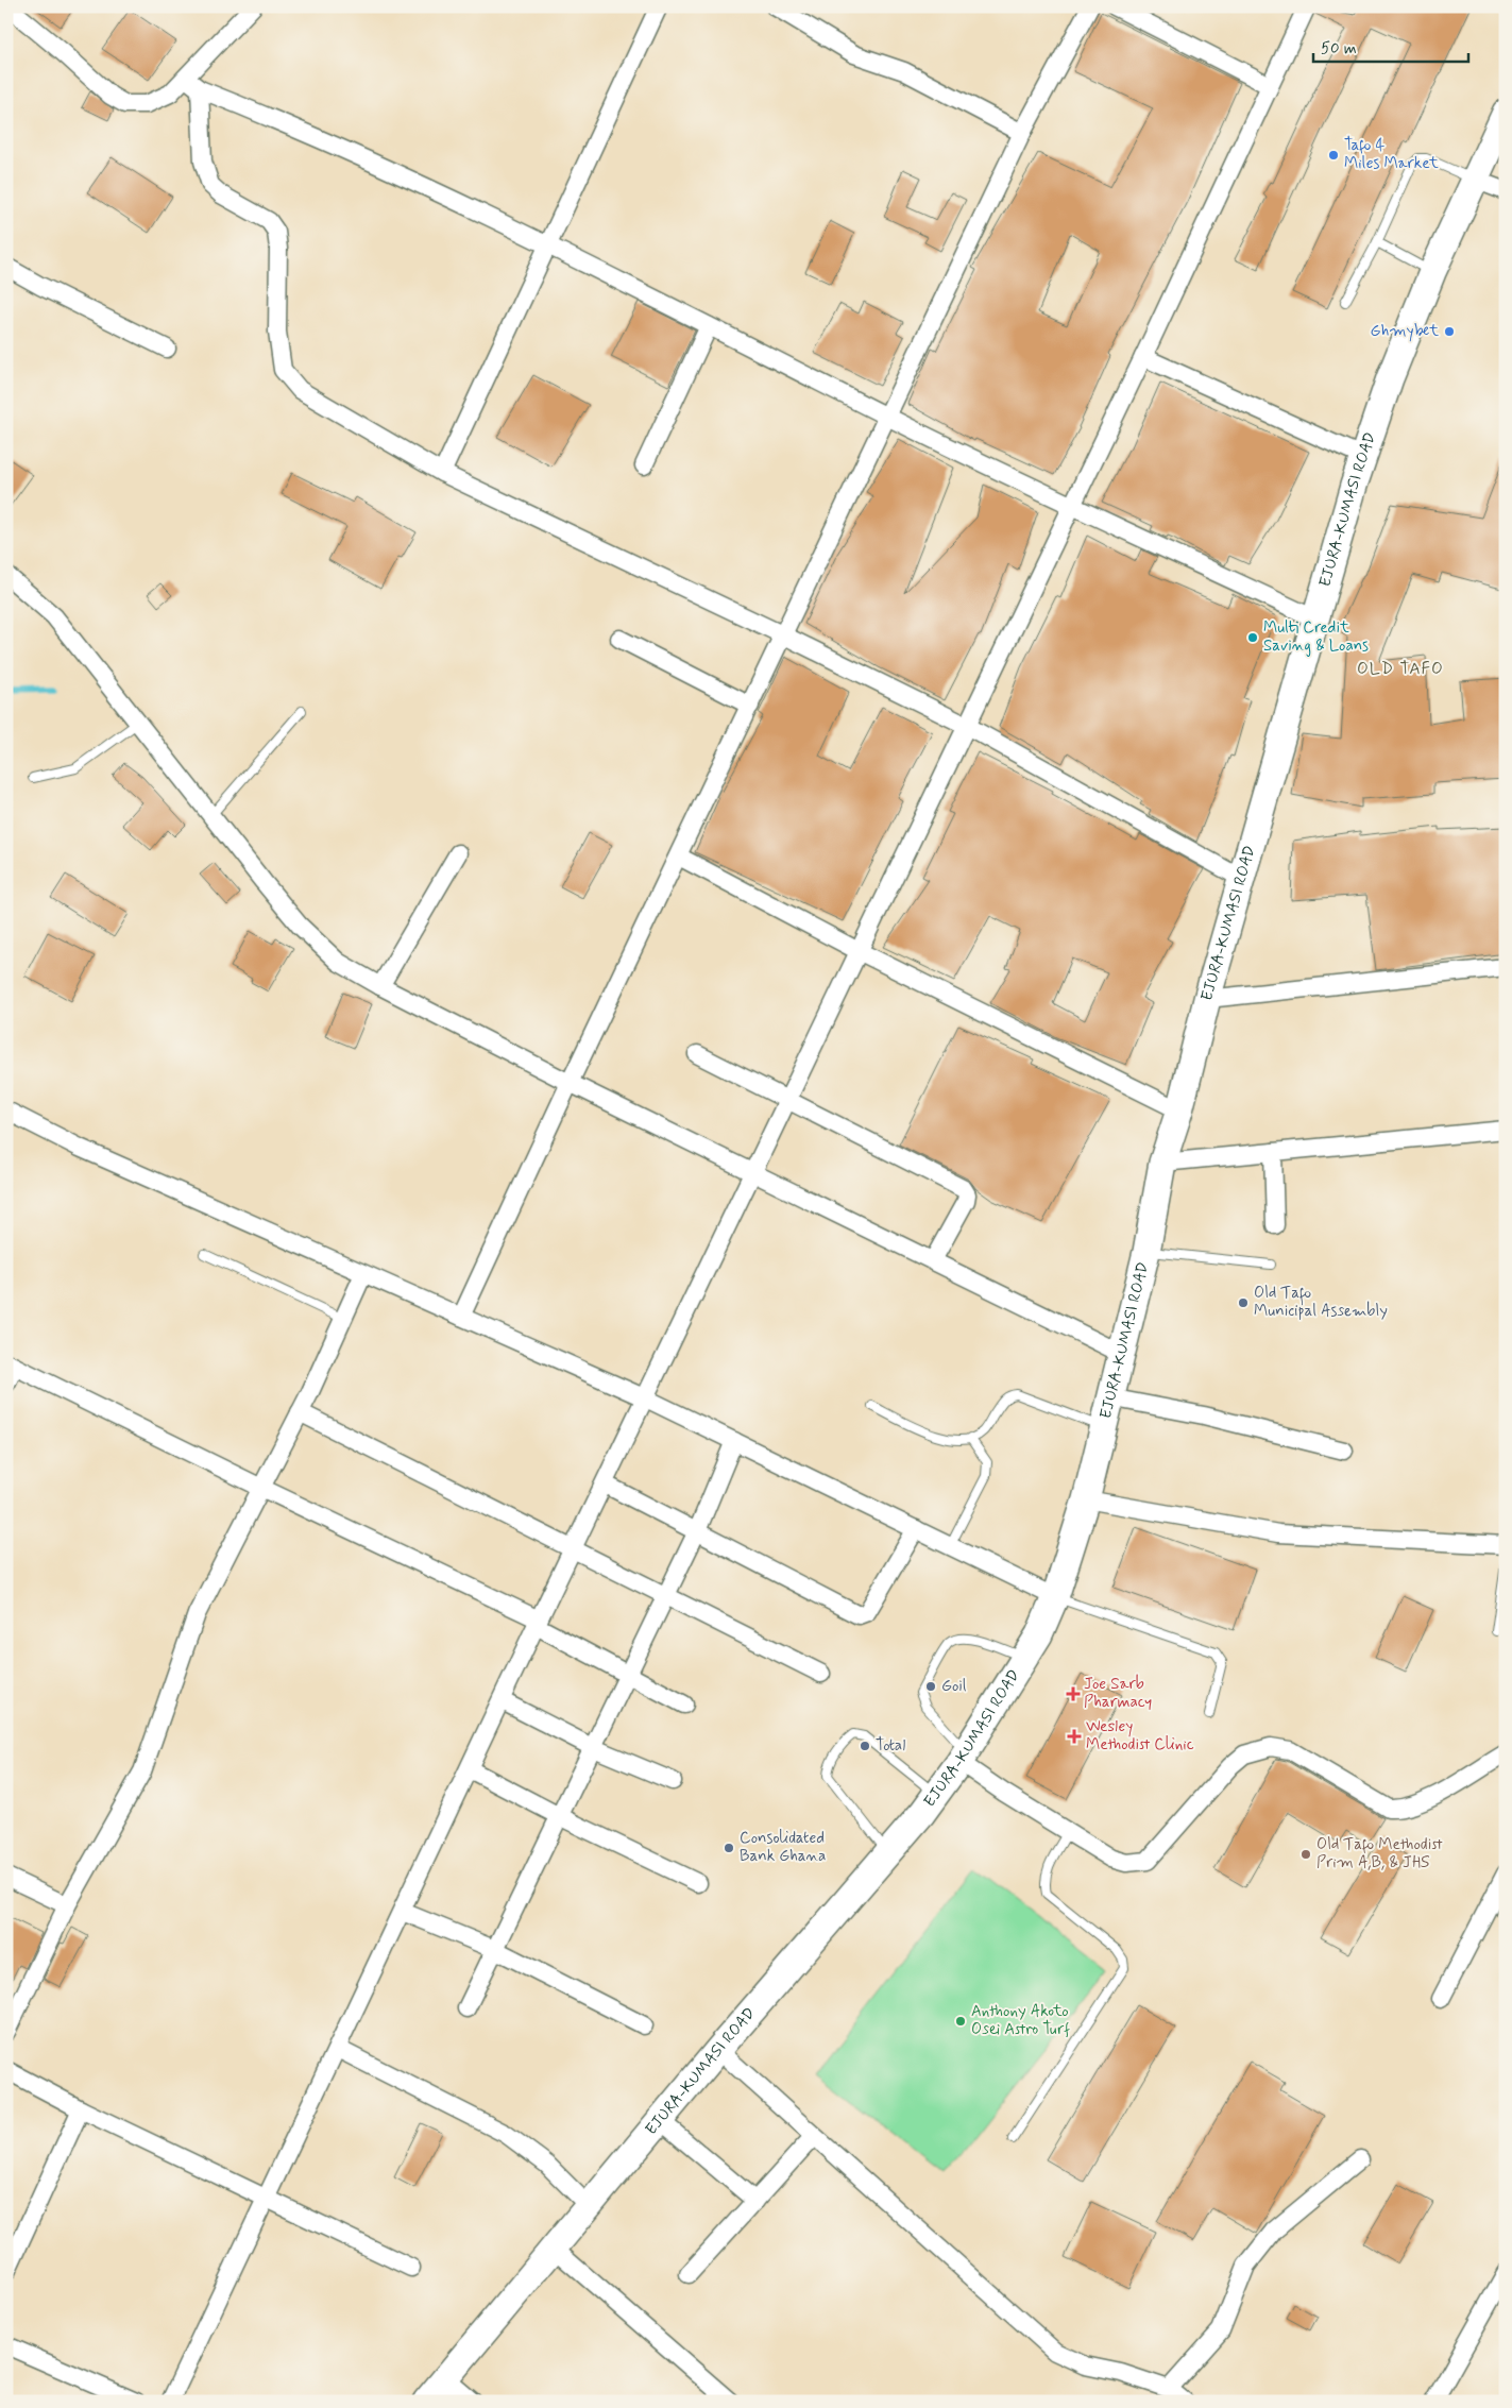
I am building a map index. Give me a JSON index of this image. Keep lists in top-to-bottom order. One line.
{"streets":{"main road":["EJURA-KUMASI ROAD"]},"districts":["OLD TAFO"],"places":{"other":["Tafo 4 Miles Market","Ghmybet","Multi Credit Saving & Loans","Old Tafo Municipal Assembly","Goil","Total","Consolidated Bank Ghana","Old Tafo Methodist Prim A,B, & JHS","Anthony Akoto Osei Astro Turf"],"health":["Joe Sarb Pharmacy","Wesley Methodist Clinic"]},"scale_bar":"50 m"}
